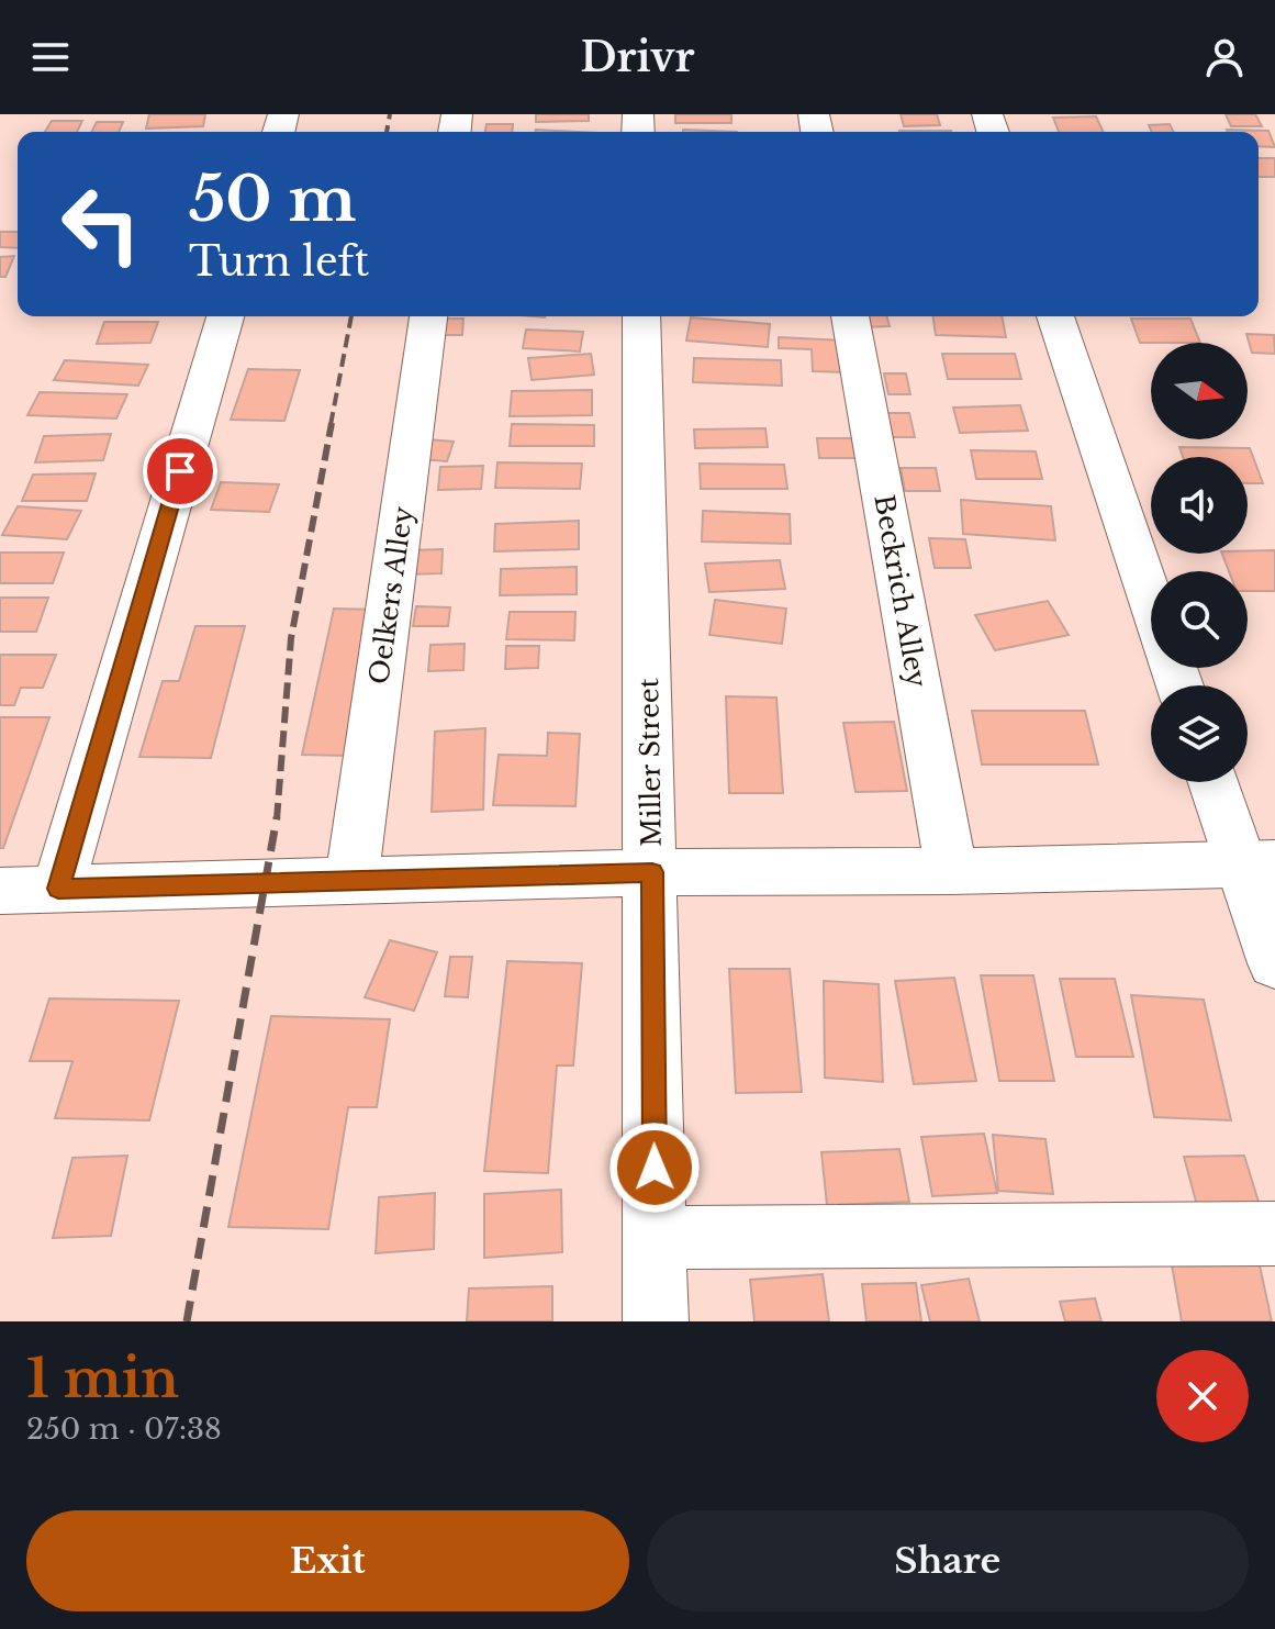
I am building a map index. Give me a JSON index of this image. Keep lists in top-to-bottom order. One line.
{"streets":{"street":["Beckrich Alley","Oelkers Alley","Miller Street"]},"north":"right","page":{"header":"Drivr","turn":["50 m","Turn left"],"heading":["1 min","250 m · 07:38"],"buttons":["Exit","Share"]}}
